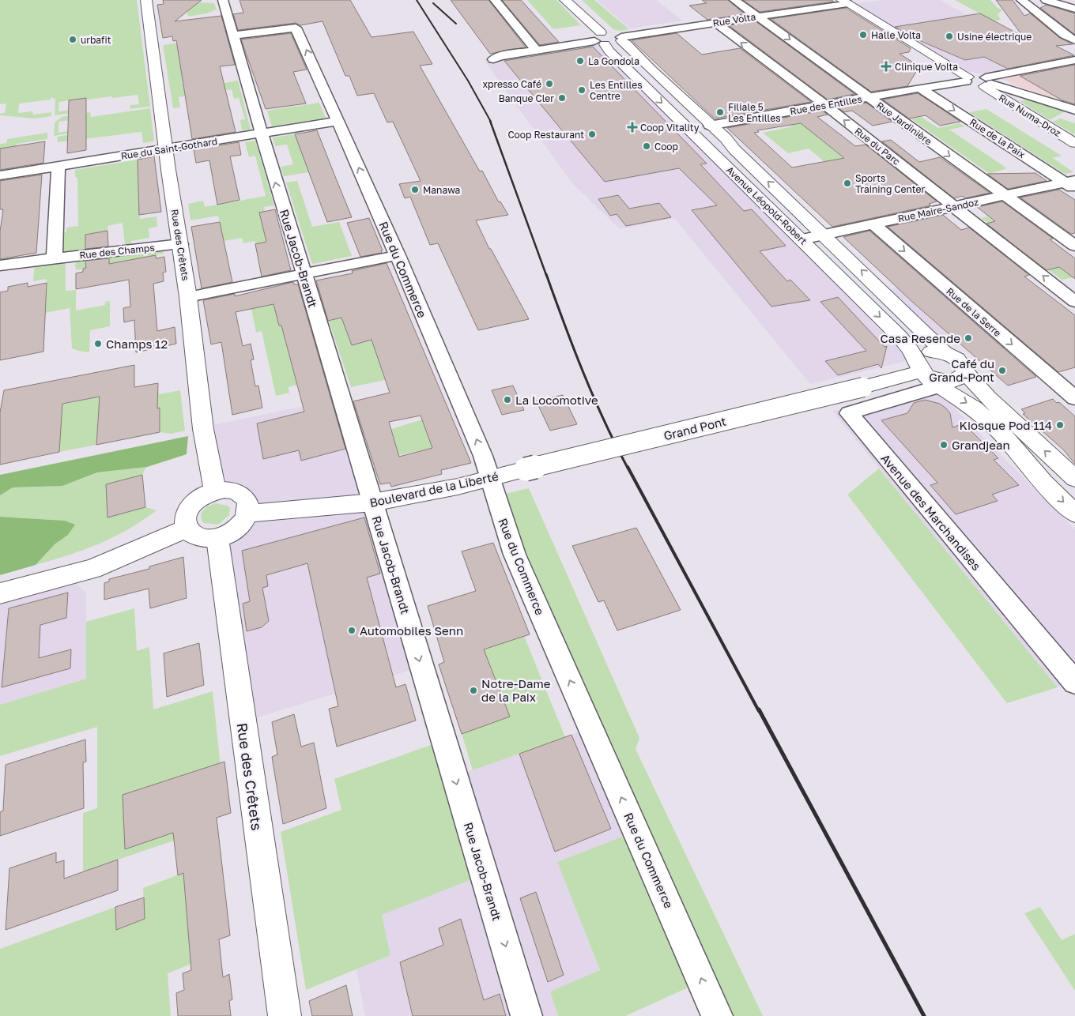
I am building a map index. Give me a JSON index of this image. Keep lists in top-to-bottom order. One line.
{"streets":{"main road":["Rue Numa-Droz","Avenue Léopold-Robert","Rue des Crêtets","Grand Pont","Boulevard de la Liberté"],"street":["Rue Volta","Rue des Entilles","Rue Jardinière","Rue de la Paix","Rue du Parc","Rue du Saint-Gothard","Rue Maire-Sandoz","Rue des Champs","Rue Jacob-Brandt","Rue du Commerce","Rue de la Serre","Avenue des Marchandises"]},"crossings":[["Rue Volta","Rue Jardinière"],["Rue Volta","Rue du Parc"],["Rue Volta","Avenue Léopold-Robert"],["Rue des Entilles","Rue Numa-Droz"],["Rue des Entilles","Rue Jardinière"],["Rue des Entilles","Rue de la Paix"],["Rue des Entilles","Rue du Parc"],["Rue des Entilles","Avenue Léopold-Robert"],["Rue Jardinière","Rue Maire-Sandoz"],["Rue de la Paix","Rue Maire-Sandoz"],["Rue du Parc","Rue Maire-Sandoz"],["Rue du Saint-Gothard","Rue des Crêtets"],["Rue du Saint-Gothard","Rue Jacob-Brandt"],["Rue du Saint-Gothard","Rue du Commerce"],["Avenue Léopold-Robert","Rue Maire-Sandoz"],["Avenue Léopold-Robert","Grand Pont"],["Avenue Léopold-Robert","Avenue des Marchandises"],["Rue Maire-Sandoz","Rue de la Serre"],["Rue des Crêtets","Rue des Champs"],["Rue des Crêtets","Boulevard de la Liberté"],["Rue Jacob-Brandt","Rue du Commerce"],["Rue Jacob-Brandt","Boulevard de la Liberté"],["Rue du Commerce","Boulevard de la Liberté"],["Grand Pont","Boulevard de la Liberté"]],"one_way":["Rue du Parc","Rue du Commerce","Rue de la Serre"],"places":{"other":["Halle Volta","Usine électrique","urbafit","La Gondola","xpresso Café","Les Entilles Centre","Banque Cler","Filiale 5 Les Entilles","Coop Restaurant","Coop","Sports Training Center","Manawa","Casa Resende","Champs 12","Café du Grand-Pont","La Locomotive","Kiosque Pod 114","Grandjean","Automobiles Senn","Notre-Dame de la Paix"],"health":["Clinique Volta","Coop Vitality"]}}
